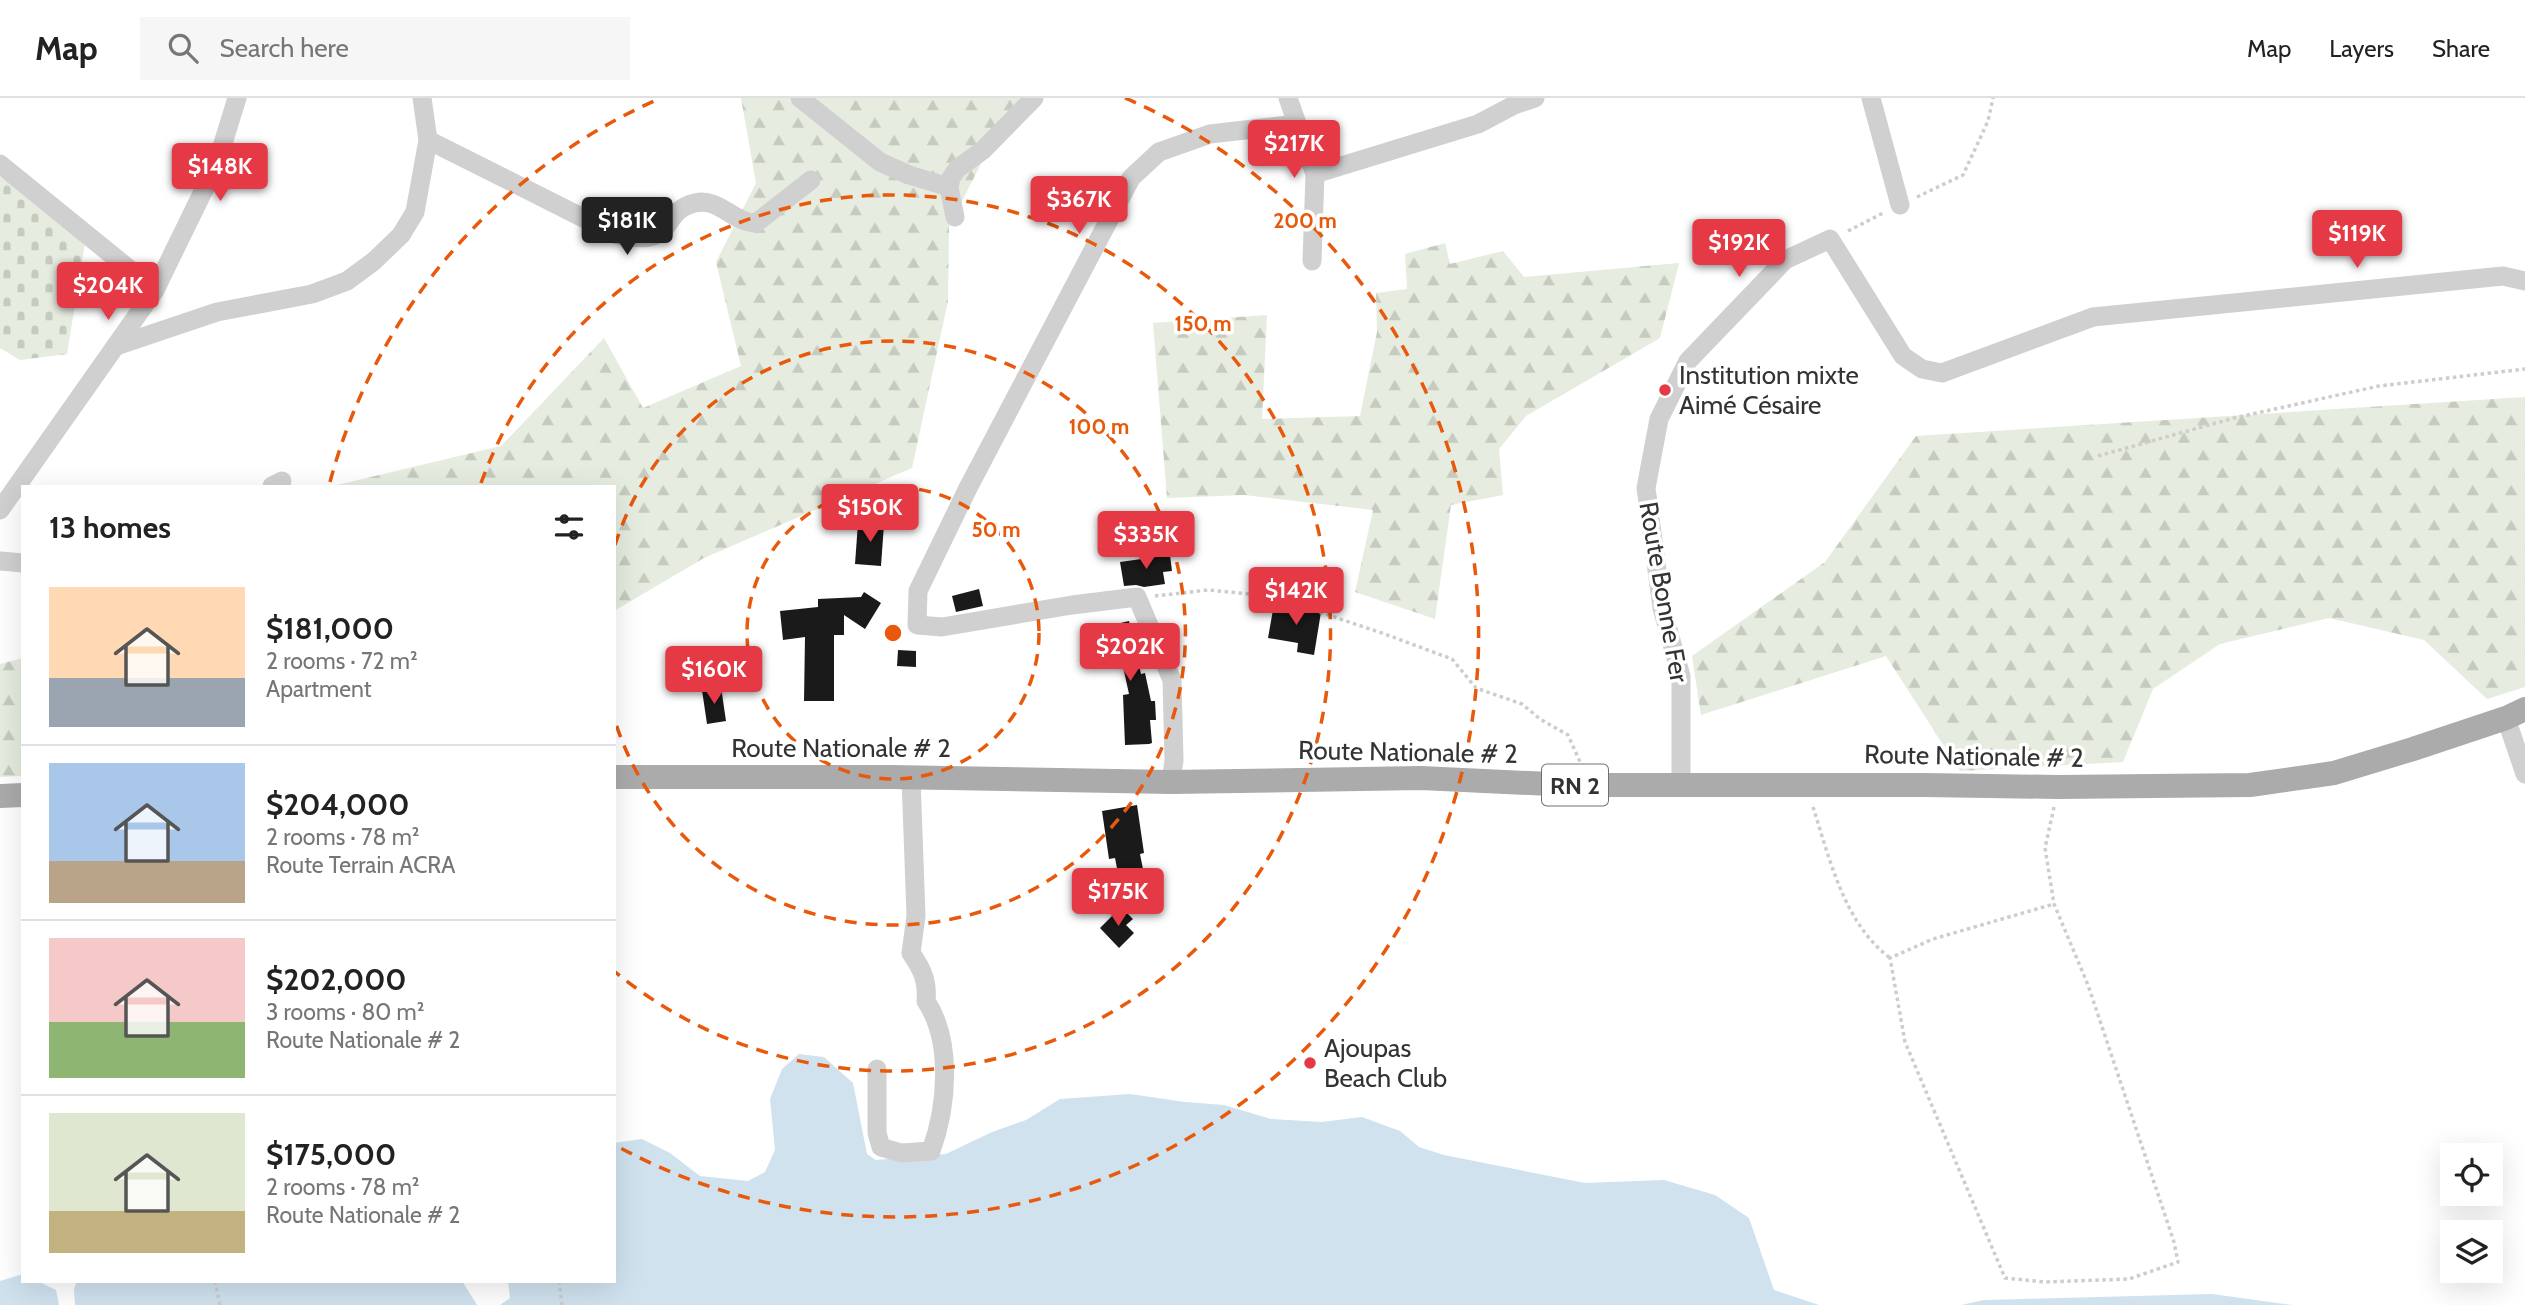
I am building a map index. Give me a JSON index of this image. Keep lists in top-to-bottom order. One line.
{"streets":{"main road":["Route Nationale # 2","RN 2"],"street":["Route Bonne Fer"]},"crossings":[["Route Bonne Fer","Route Nationale # 2"]],"places":["Institution mixte Aimé Césaire","Ajoupas Beach Club"],"page":{"header":"Map","search":"Search here","nav":["Map","Layers","Share"],"price":["$217K","$148K","$367K","$181K","$119K","$192K","$204K","$150K","$335K","$142K","$202K","$160K","$175K"],"heading":"13 homes","list":[{"name":"$181,000","note":"2 rooms · 72 m² · Apartment"},{"name":"$204,000","note":"2 rooms · 78 m² · Route Terrain ACRA"},{"name":"$202,000","note":"3 rooms · 80 m² · Route Nationale # 2"},{"name":"$175,000","note":"2 rooms · 78 m² · Route Nationale # 2"}]},"rings":["200 m","150 m","100 m","50 m"]}
